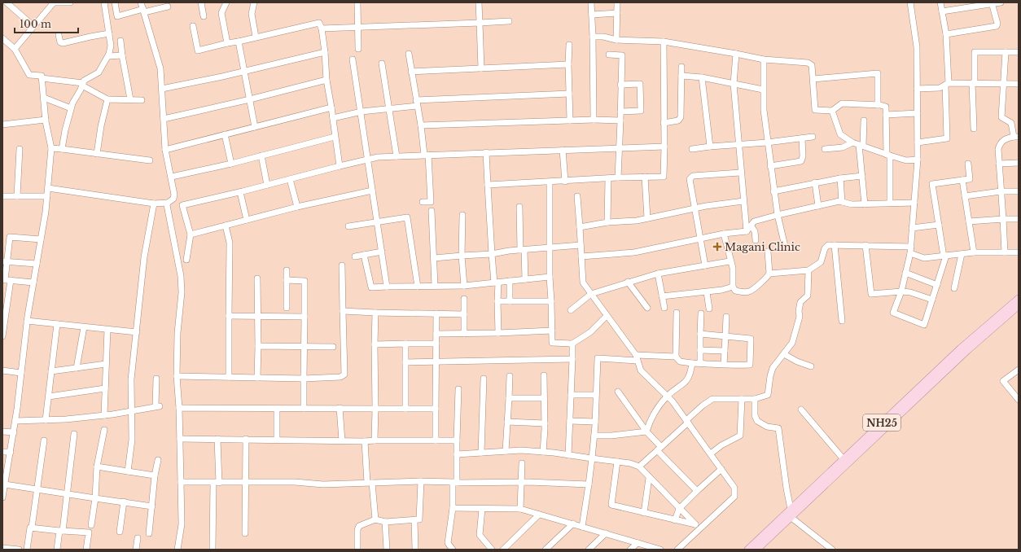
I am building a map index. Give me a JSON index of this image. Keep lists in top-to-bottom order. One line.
{"streets":{"main road":["NH25"]},"places":{"health":["Magani Clinic"]},"scale_bar":"100 m"}
